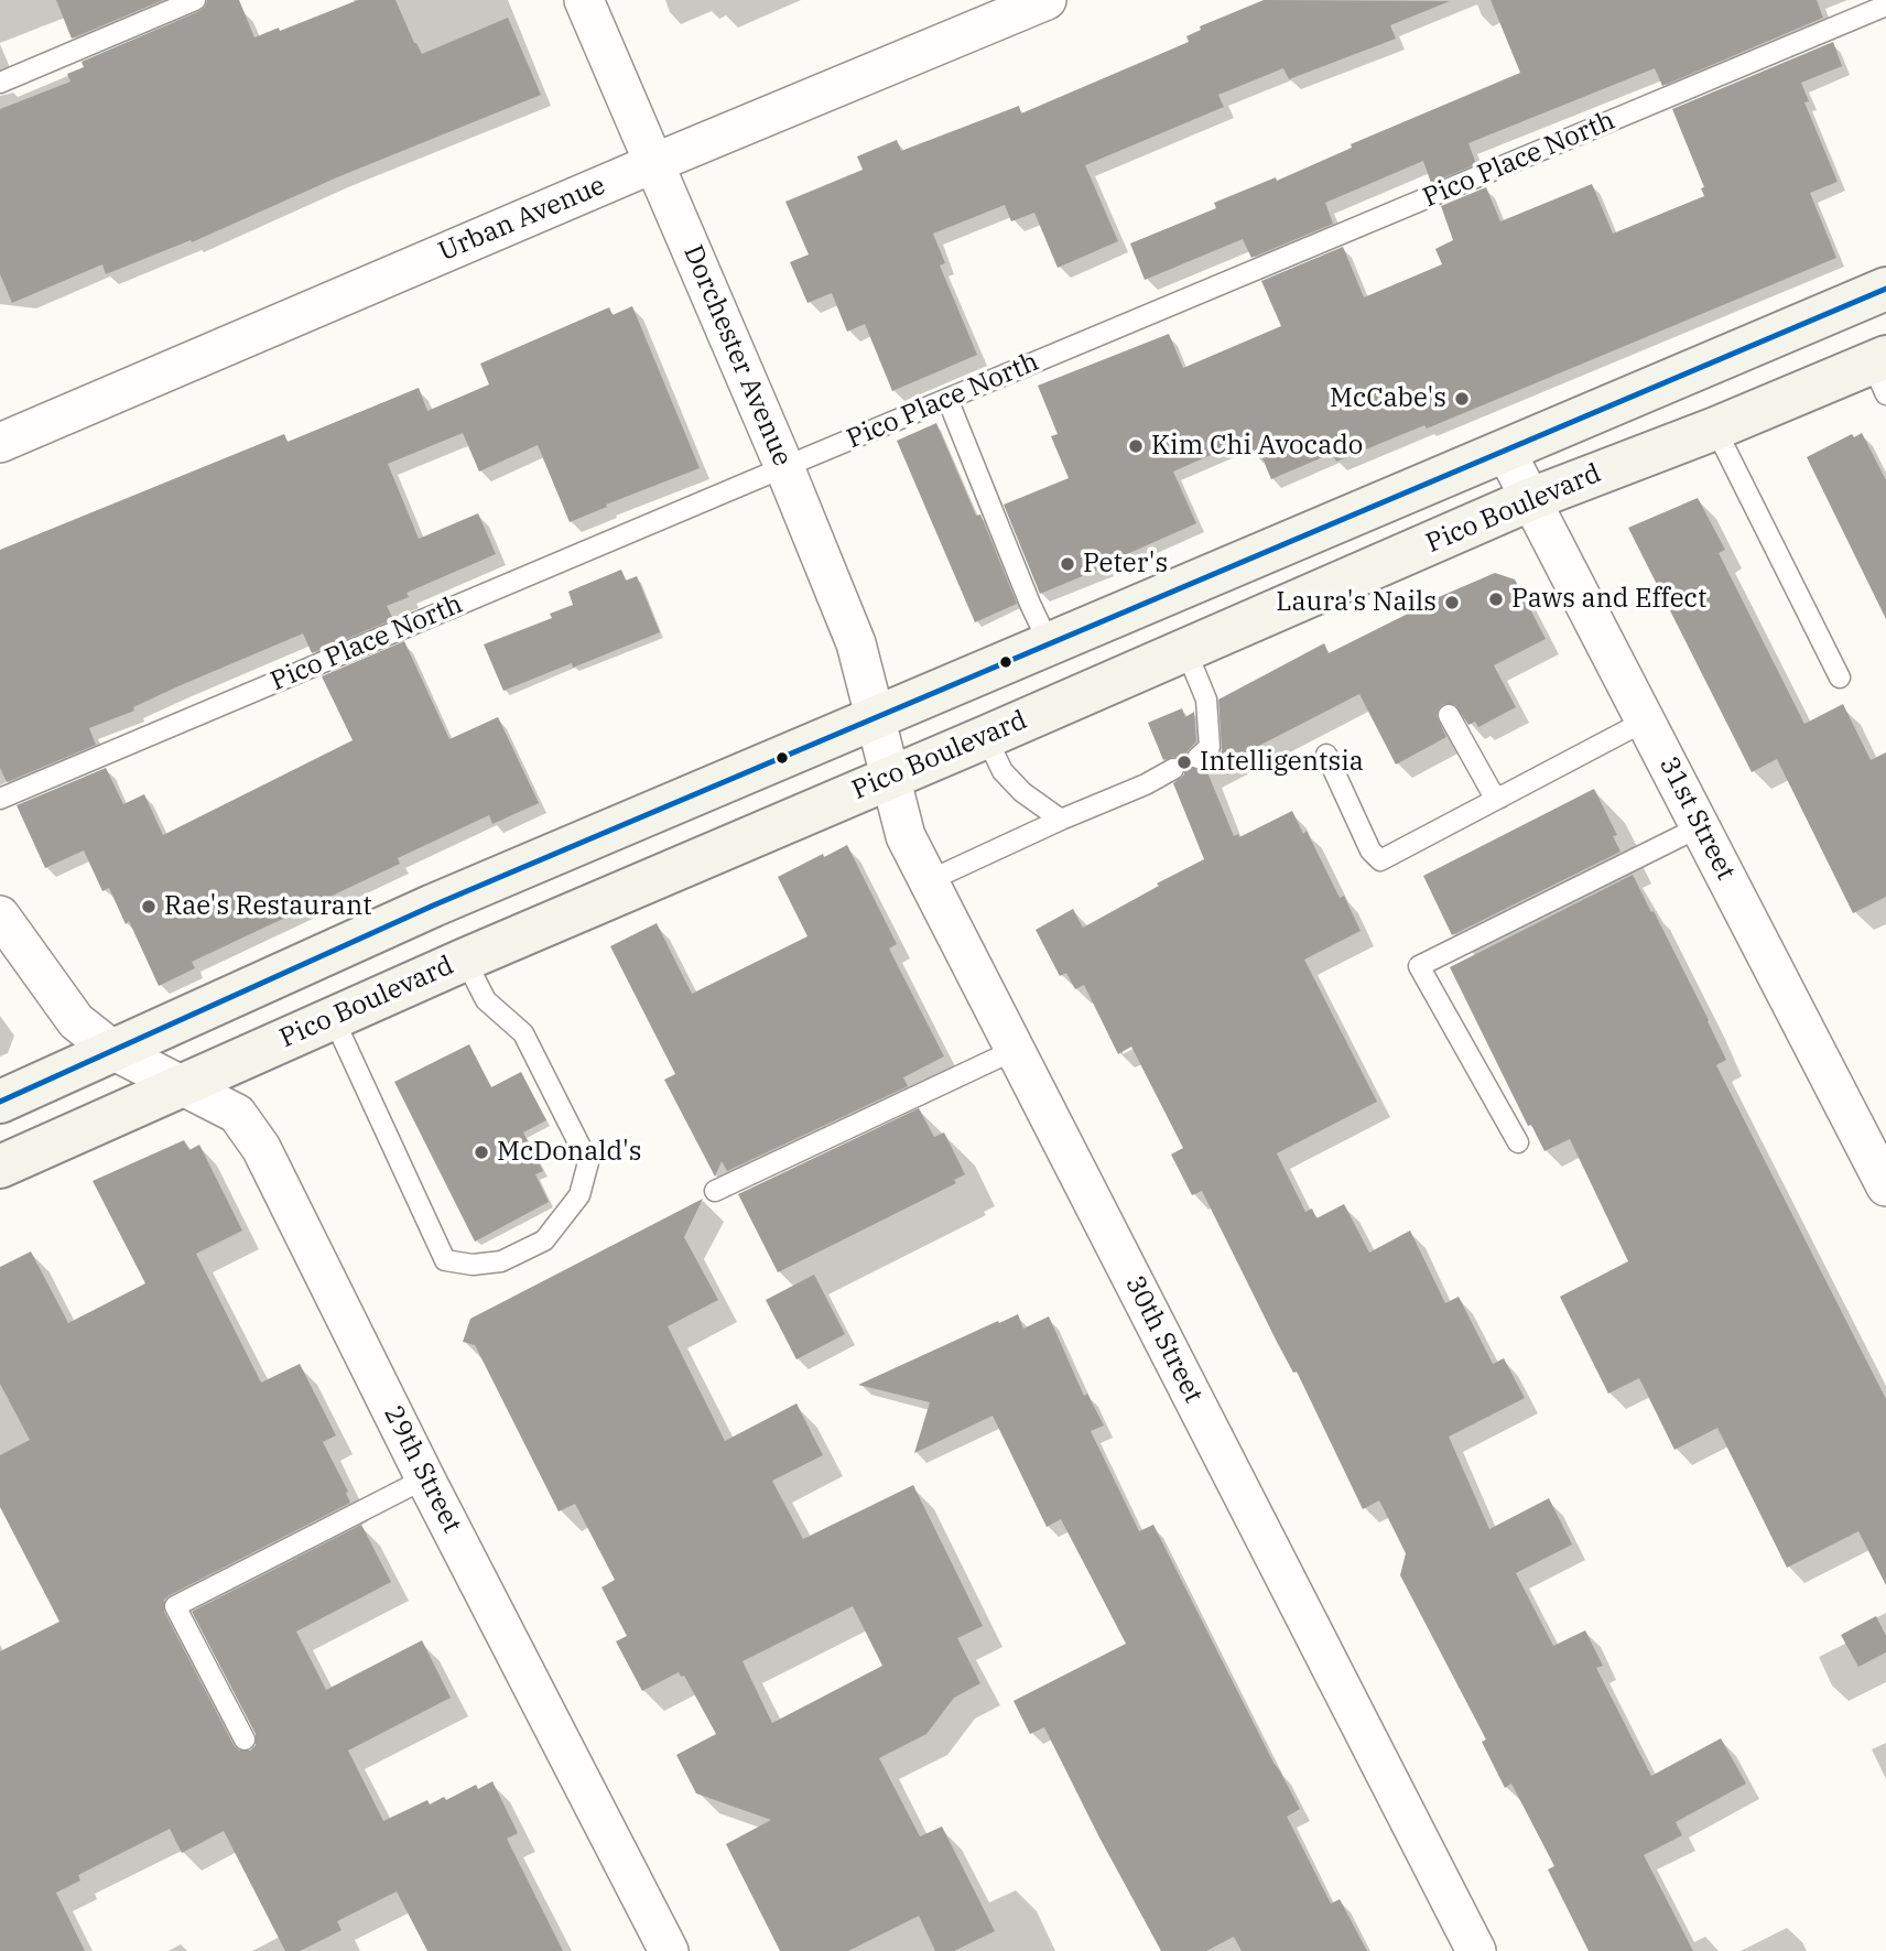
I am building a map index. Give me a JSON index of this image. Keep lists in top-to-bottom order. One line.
{"streets":{"main road":["Pico Boulevard"],"street":["Urban Avenue","Dorchester Avenue","31st Street","30th Street","29th Street"],"lane":["Pico Place North"]},"crossings":[["Pico Place North","Dorchester Avenue"],["Urban Avenue","Dorchester Avenue"],["Dorchester Avenue","Pico Boulevard"],["Dorchester Avenue","30th Street"],["Pico Boulevard","31st Street"],["Pico Boulevard","30th Street"],["Pico Boulevard","29th Street"]],"places":["McCabe's","Kim Chi Avocado","Peter's","Paws and Effect","Laura's Nails","Intelligentsia","Rae's Restaurant","McDonald's"]}
